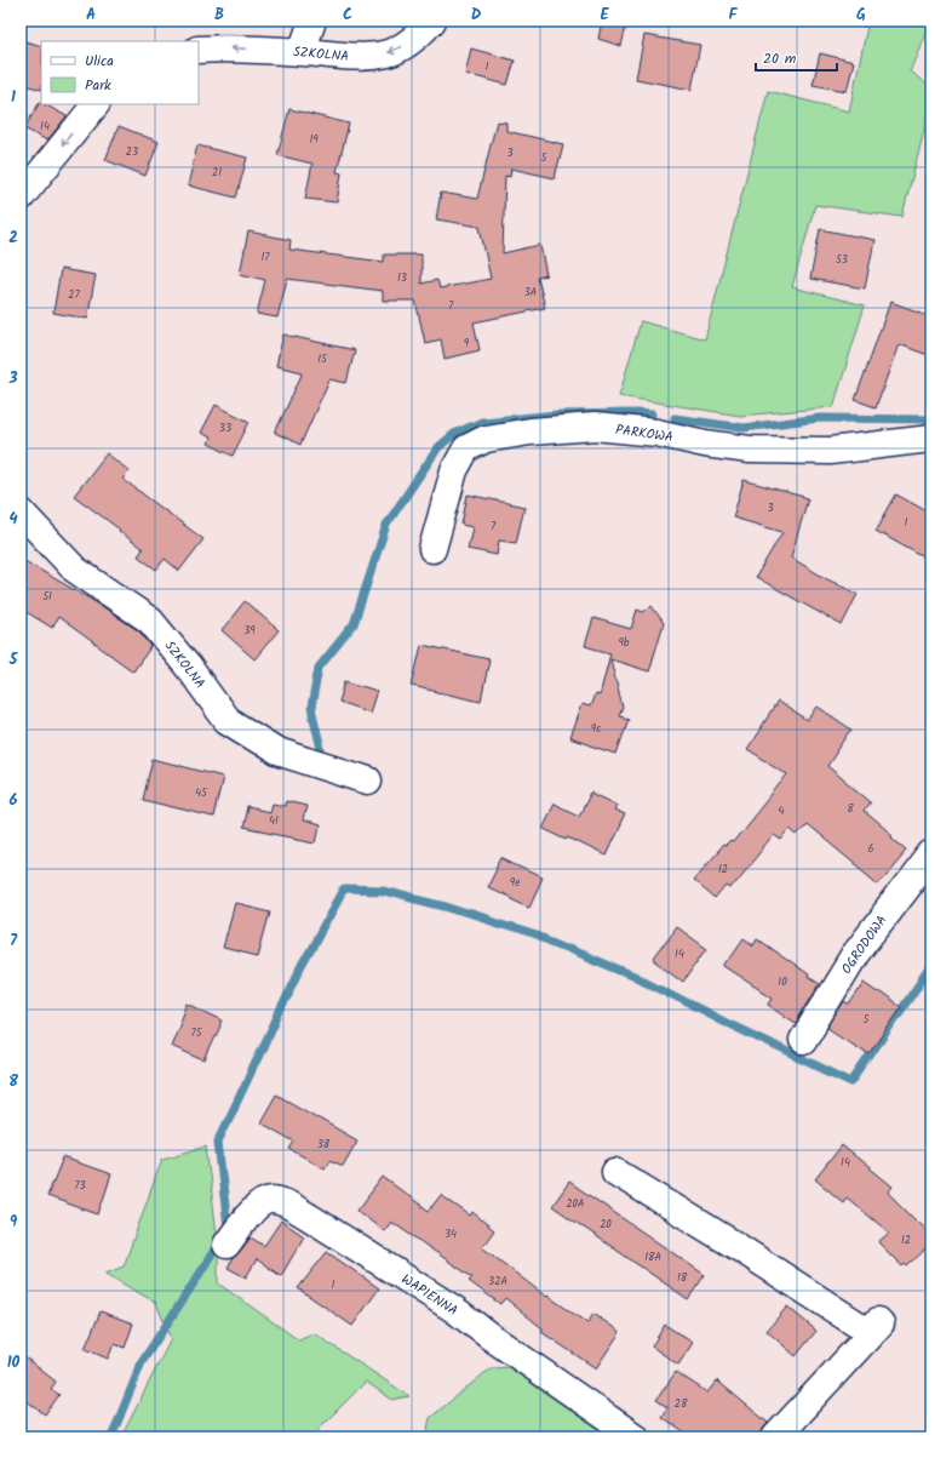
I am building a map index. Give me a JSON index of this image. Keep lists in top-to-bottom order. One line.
{"streets":{"street":["SZKOLNA","PARKOWA","OGRODOWA","WAPIENNA"]},"house_numbers":["1","14","19","23","3","5","21","17","53","13","3A","27","7","9","15","33","3","1","7","51","39","9b","9c","45","8","4","41","6","12","9e","14","10","5","75","38","14","73","20A","20","34","12","18A","18","32A","1","28"],"legend":["Ulica","Park"],"scale_bar":"20 m","grid":{"columns":["A","B","C","D","E","F","G"],"rows":["1","2","3","4","5","6","7","8","9","10"]}}
